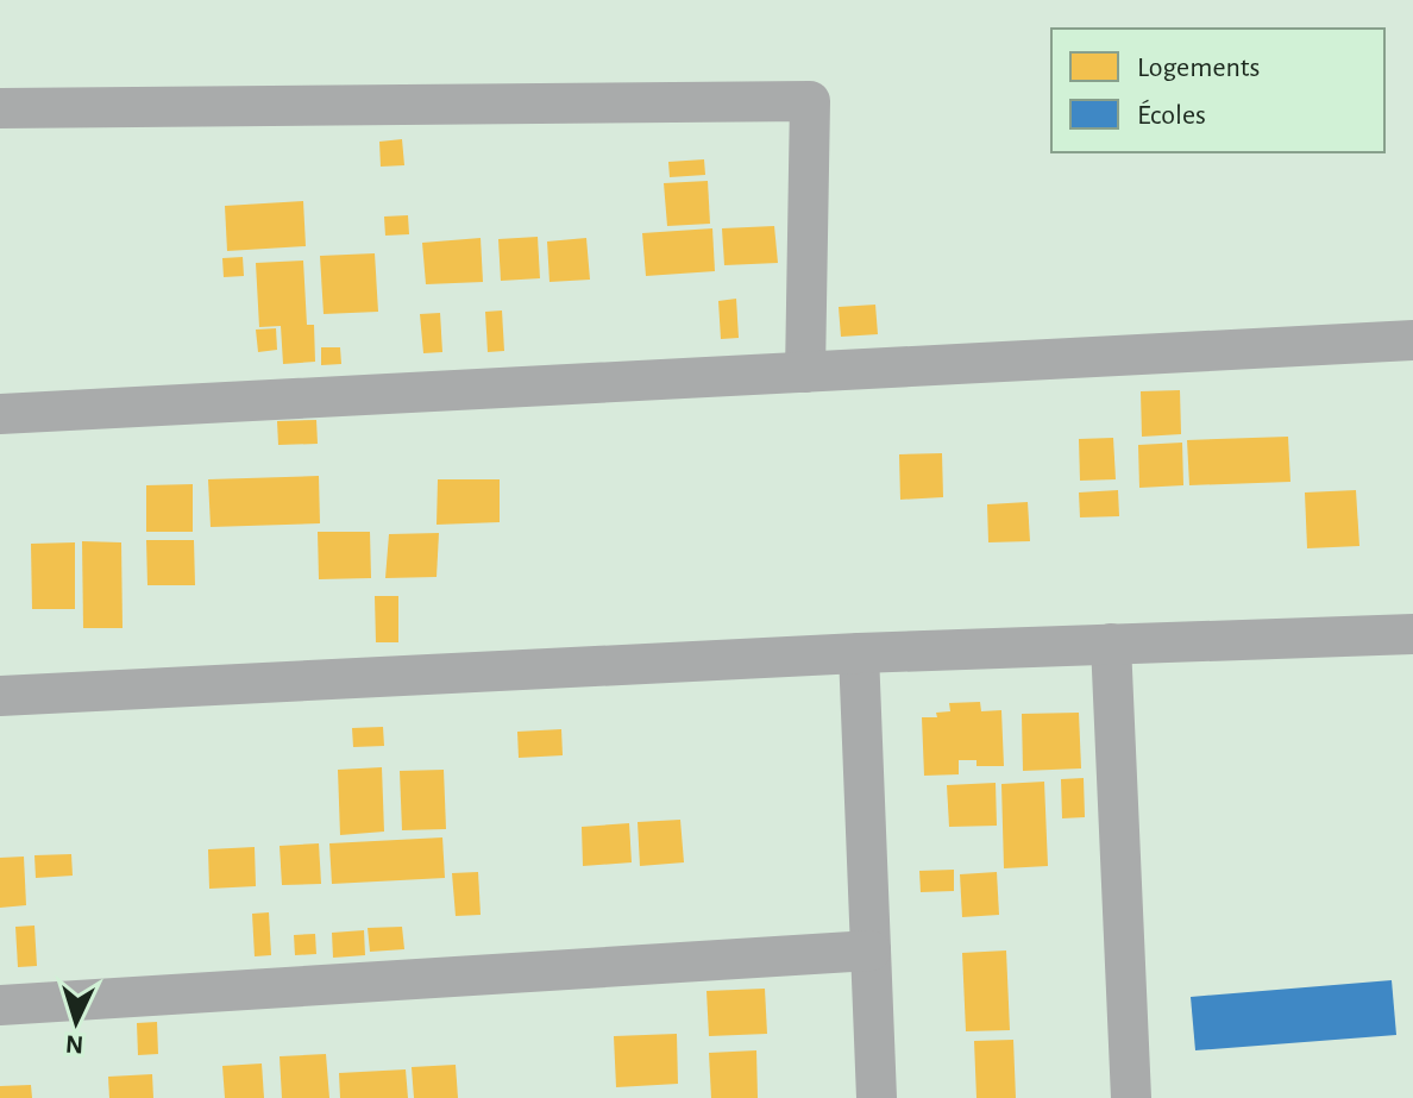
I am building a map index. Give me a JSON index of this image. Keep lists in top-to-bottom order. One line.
{"legend":["Logements","Écoles"],"north":"bottom"}
